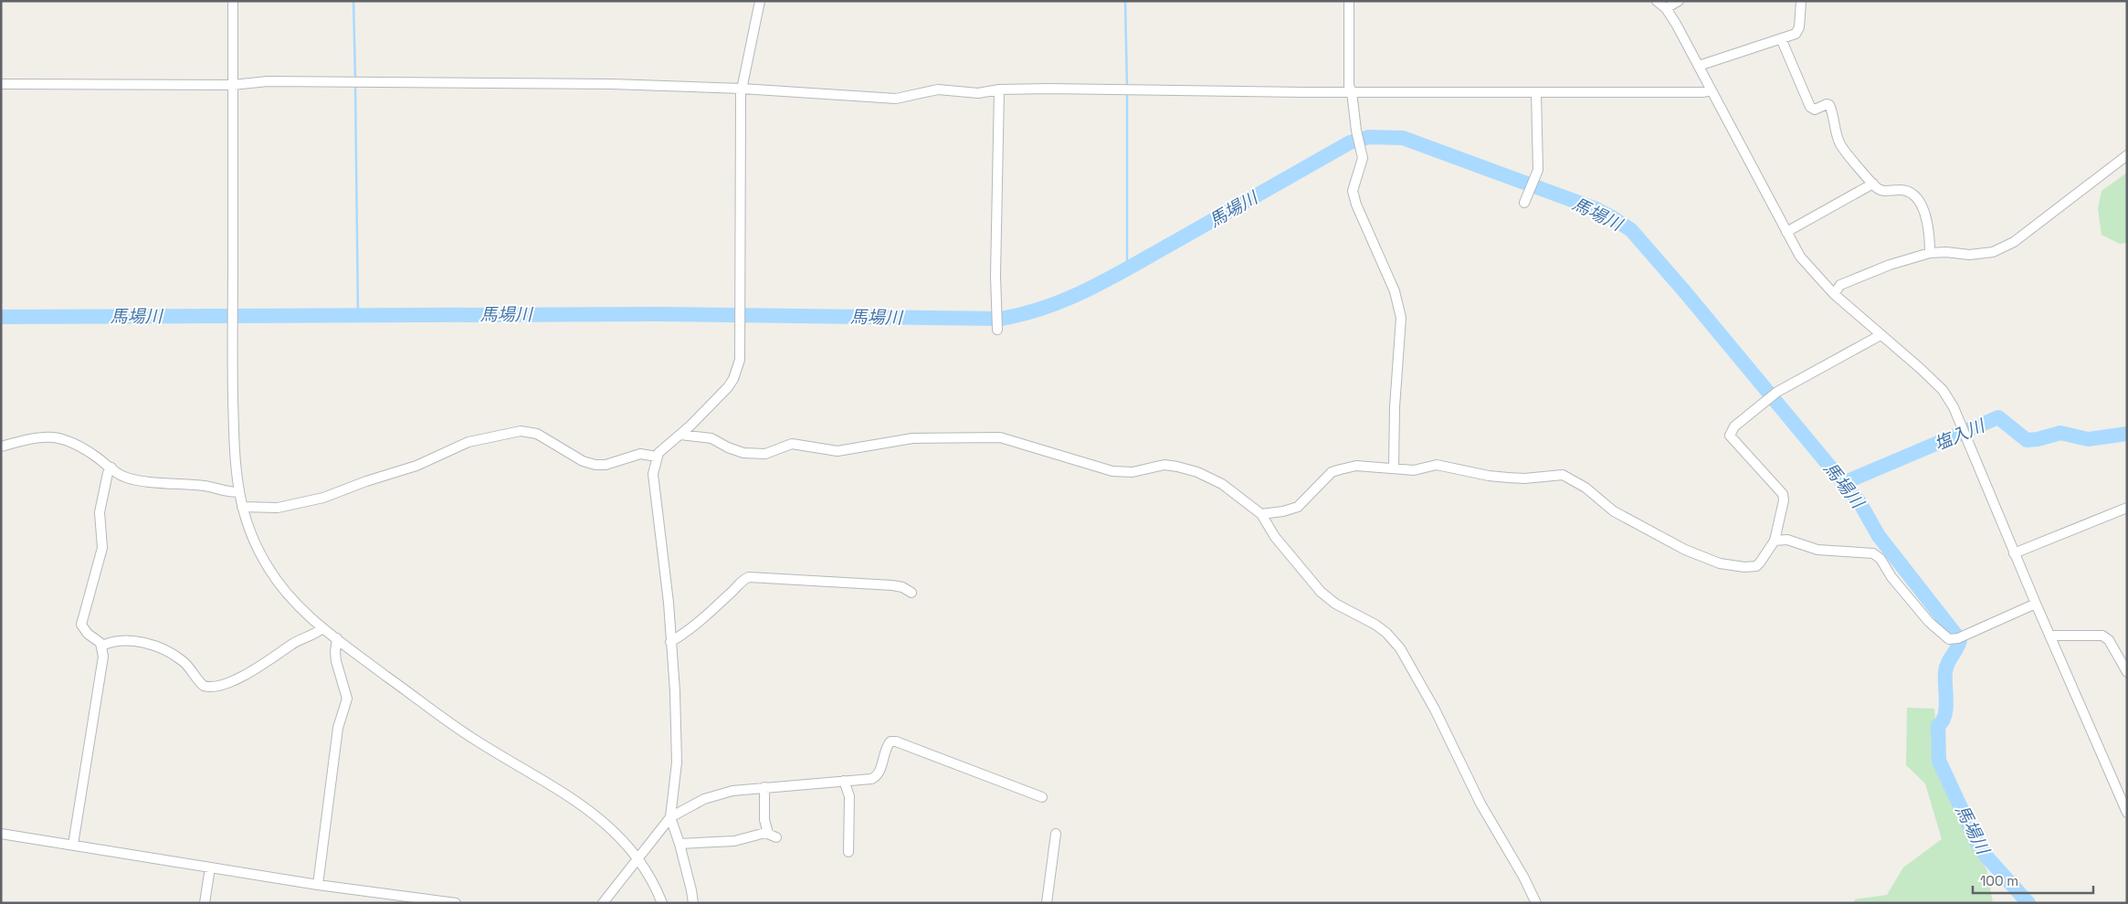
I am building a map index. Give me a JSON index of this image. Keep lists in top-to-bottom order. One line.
{"water":["馬場川","塩入川"],"scale_bar":"100 m"}
